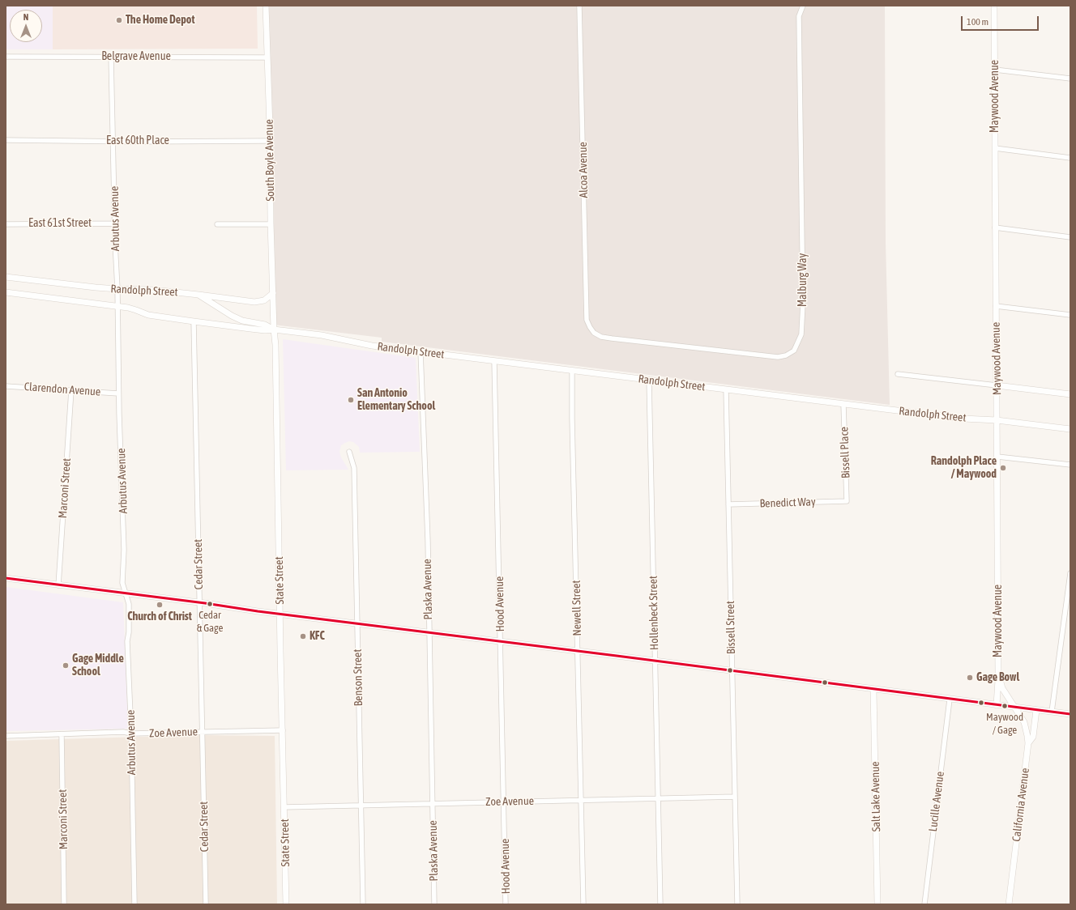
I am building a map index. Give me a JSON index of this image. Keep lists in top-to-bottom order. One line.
{"streets":{"street":["Belgrave Avenue","Maywood Avenue","East 60th Place","South Boyle Avenue","Alcoa Avenue","Arbutus Avenue","East 61st Street","Malburg Way","Randolph Street","Clarendon Avenue","Bissell Place","Marconi Street","Benedict Way","Cedar Street","State Street","Plaska Avenue","Hood Avenue","Newell Street","Hollenbeck Street","Bissell Street","Benson Street","Zoe Avenue","Salt Lake Avenue","Lucille Avenue","California Avenue"]},"crossings":[["Belgrave Avenue","South Boyle Avenue"],["Belgrave Avenue","Arbutus Avenue"],["Maywood Avenue","Randolph Street"],["Maywood Avenue","California Avenue"],["East 60th Place","South Boyle Avenue"],["East 60th Place","Arbutus Avenue"],["South Boyle Avenue","State Street"],["Alcoa Avenue","Malburg Way"],["Arbutus Avenue","East 61st Street"],["Arbutus Avenue","Randolph Street"],["Arbutus Avenue","Clarendon Avenue"],["Arbutus Avenue","Zoe Avenue"],["Randolph Street","Bissell Place"],["Randolph Street","Cedar Street"],["Randolph Street","State Street"],["Randolph Street","Plaska Avenue"],["Randolph Street","Hood Avenue"],["Randolph Street","Newell Street"],["Randolph Street","Hollenbeck Street"],["Randolph Street","Bissell Street"],["Clarendon Avenue","Marconi Street"],["Bissell Place","Benedict Way"],["Marconi Street","Zoe Avenue"],["Benedict Way","Bissell Street"],["Cedar Street","Zoe Avenue"],["State Street","Zoe Avenue"],["Plaska Avenue","Zoe Avenue"],["Hood Avenue","Zoe Avenue"],["Newell Street","Zoe Avenue"],["Hollenbeck Street","Zoe Avenue"],["Bissell Street","Zoe Avenue"],["Benson Street","Zoe Avenue"]],"places":["The Home Depot","San Antonio Elementary School","Randolph Place / Maywood","Cedar & Gage","Church of Christ","KFC","Gage Middle School","Gage Bowl","Maywood / Gage"],"scale_bar":"100 m","north":"top"}
